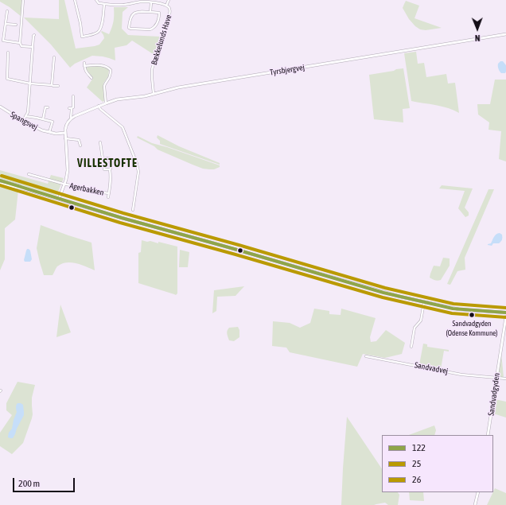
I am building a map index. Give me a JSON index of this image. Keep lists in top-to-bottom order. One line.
{"streets":{"street":["Bækkelunds Have","Tyrsbjergvej","Spangsvej","Agerbakken","Sandvadvej","Sandvadgyden"]},"crossings":[["Bækkelunds Have","Tyrsbjergvej"],["Sandvadvej","Sandvadgyden"]],"districts":["VILLESTOFTE"],"places":["Sandvadgyden (Odense Kommune)"],"lines":["transit line 26","transit line 122","transit line 25"],"legend":["122","25","26"],"scale_bar":"200 m","north":"bottom"}
